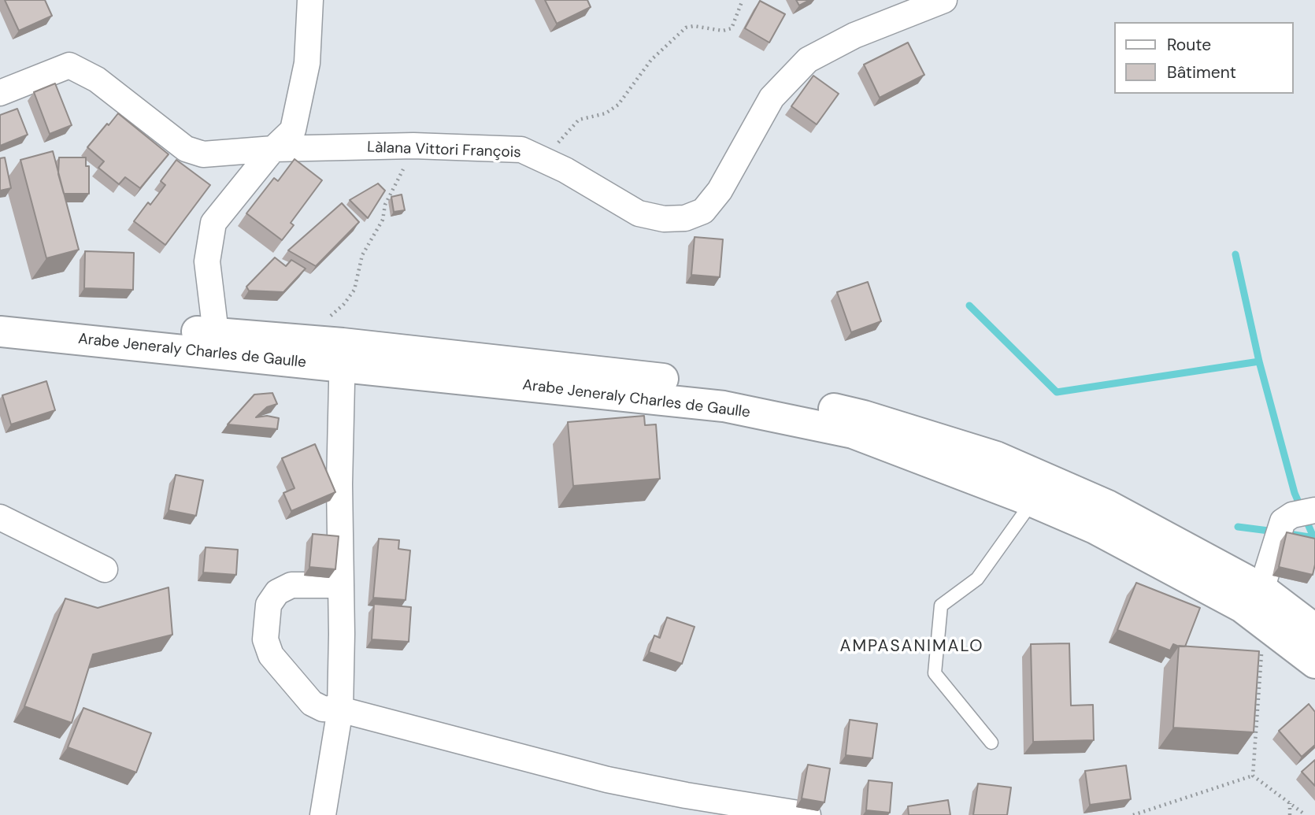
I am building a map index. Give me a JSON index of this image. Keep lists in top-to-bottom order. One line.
{"streets":{"street":["Làlana Vittori François","Arabe Jeneraly Charles de Gaulle"]},"districts":["AMPASANIMALO"],"legend":["Route","Bâtiment"]}
